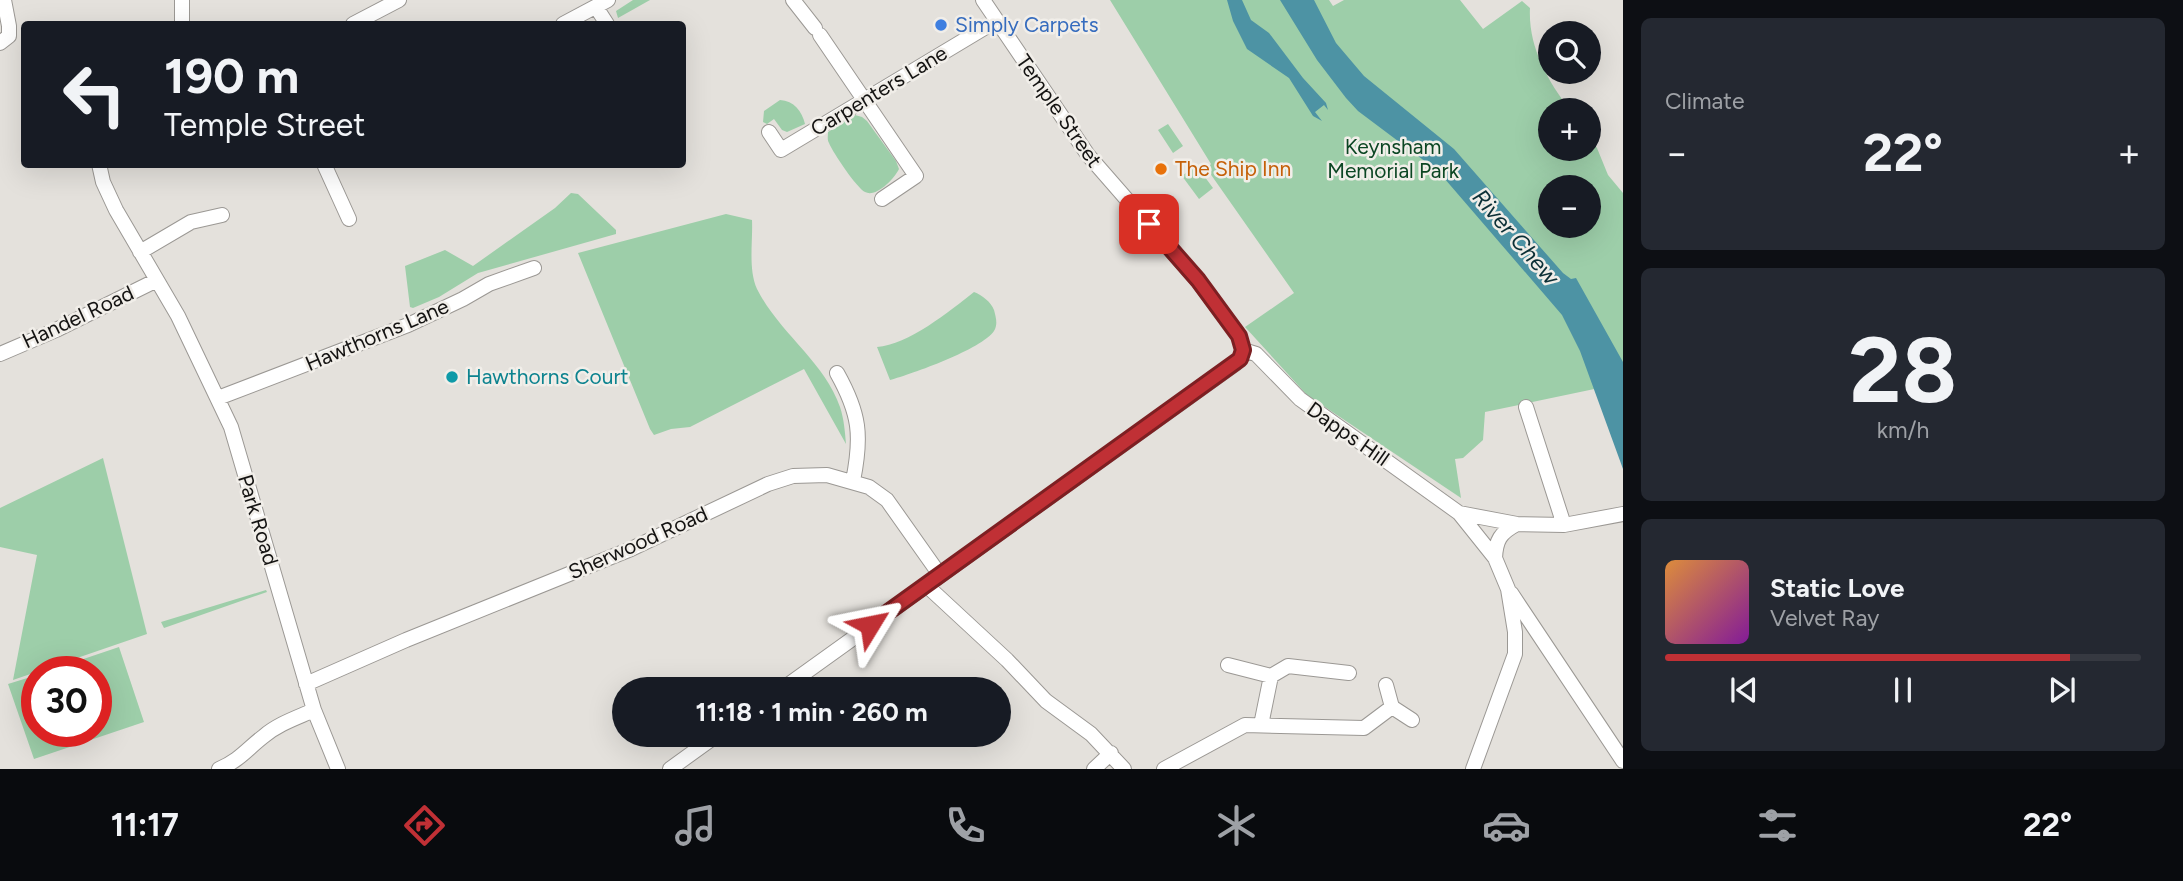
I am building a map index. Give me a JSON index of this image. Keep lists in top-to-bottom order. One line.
{"streets":{"street":["Carpenters Lane","Temple Street","Handel Road","Hawthorns Lane","Dapps Hill","Park Road","Sherwood Road"]},"crossings":[["Carpenters Lane","Temple Street"],["Temple Street","Dapps Hill"],["Handel Road","Park Road"],["Hawthorns Lane","Park Road"],["Park Road","Sherwood Road"]],"water":["River Chew"],"parks":["Keynsham Memorial Park"],"places":["Simply Carpets","The Ship Inn","Hawthorns Court"],"page":{"tile":["Climate",["28","km/h"]],"map_buttons":["+","−"],"turn":["190 m","Temple Street"],"heat":["−","22°","+"],"song":["Static Love","Velvet Ray"],"limit":"30","trip":"11:18 · 1 min · 260 m","tabs":["11:17","22°"]}}
